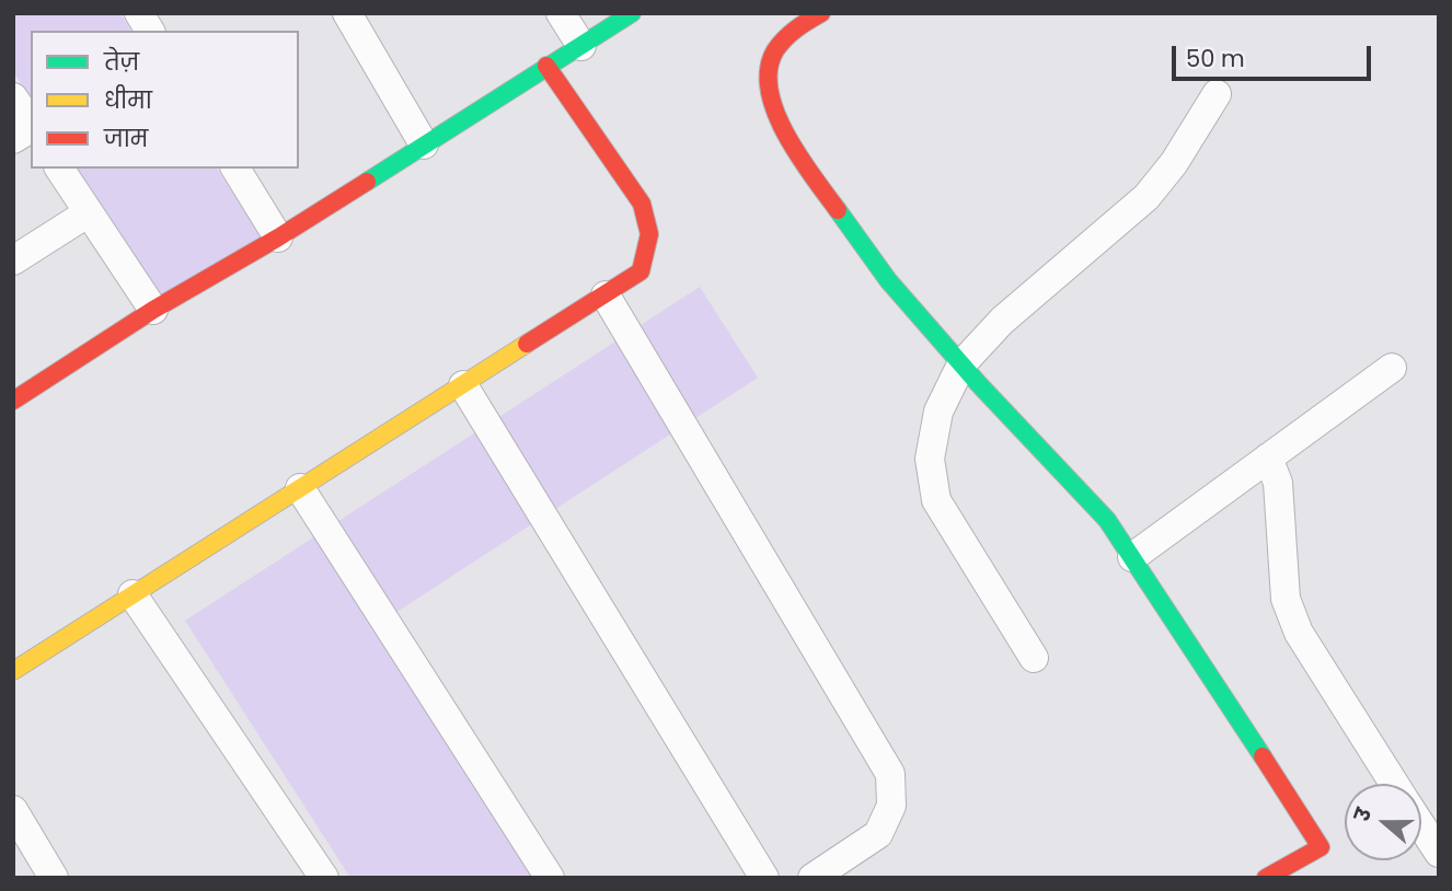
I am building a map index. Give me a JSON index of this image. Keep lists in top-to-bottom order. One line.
{"legend":["तेज़","धीमा","जाम"],"scale_bar":"50 m","north":"left"}
